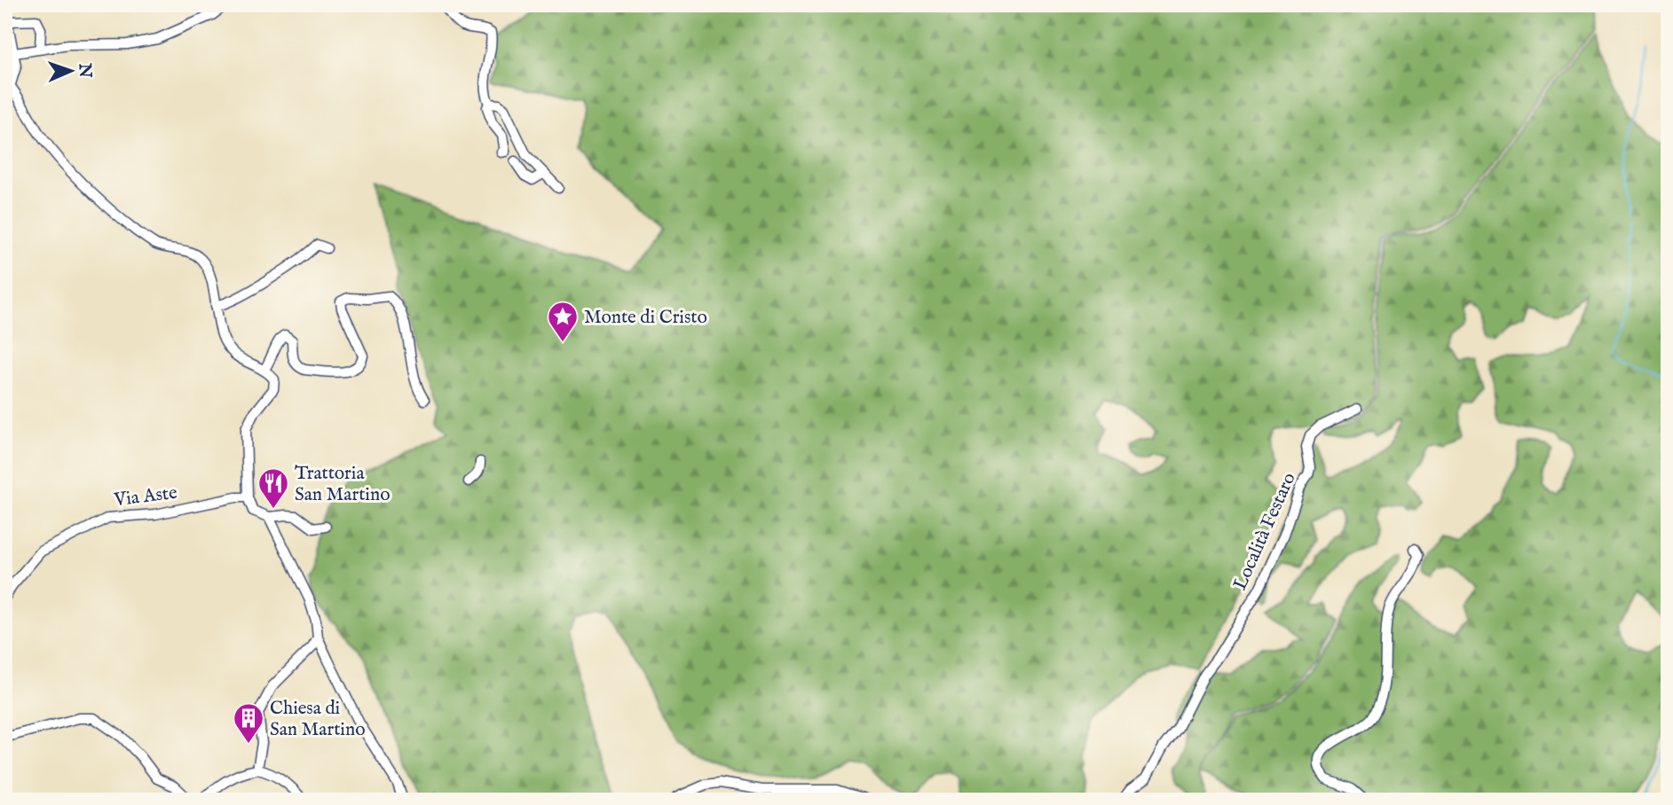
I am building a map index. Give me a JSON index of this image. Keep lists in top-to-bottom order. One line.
{"streets":{"street":["Via Aste","Località Festaro"]},"places":{"place":["Monte di Cristo"],"restaurant":["Trattoria San Martino"],"building":["Chiesa di San Martino"]},"north":"right"}
